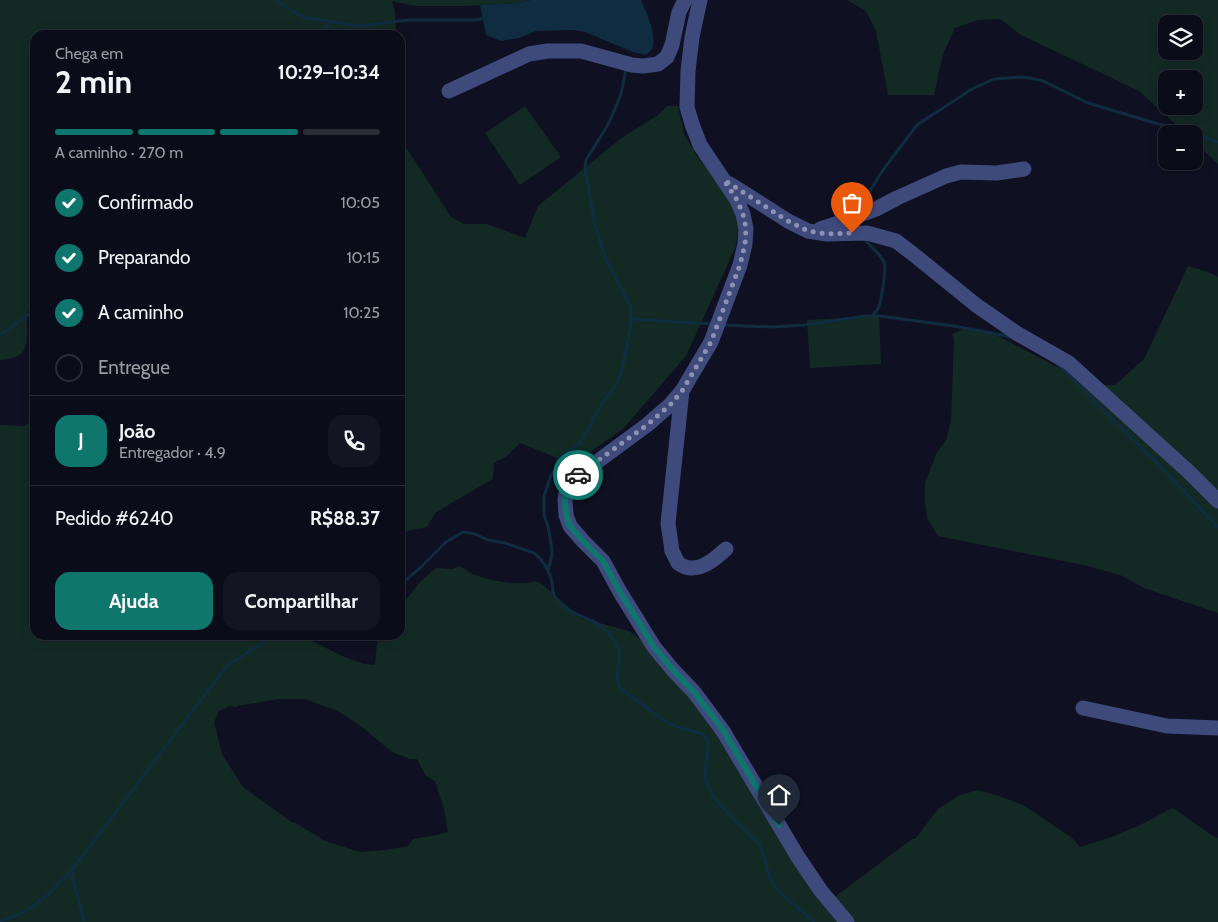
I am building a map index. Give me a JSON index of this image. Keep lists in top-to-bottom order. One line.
{"page":{"map_buttons":["+","−"],"heading":["2 min","Chega em","10:29–10:34"],"panel":["João","Entregador · 4.9","Pedido #6240","R$88.37"],"bar":"A caminho · 270 m","list":[["Confirmado","10:05"],["Preparando","10:15"],["A caminho","10:25"],"Entregue"],"round":"J","buttons":["Ajuda","Compartilhar"]}}
